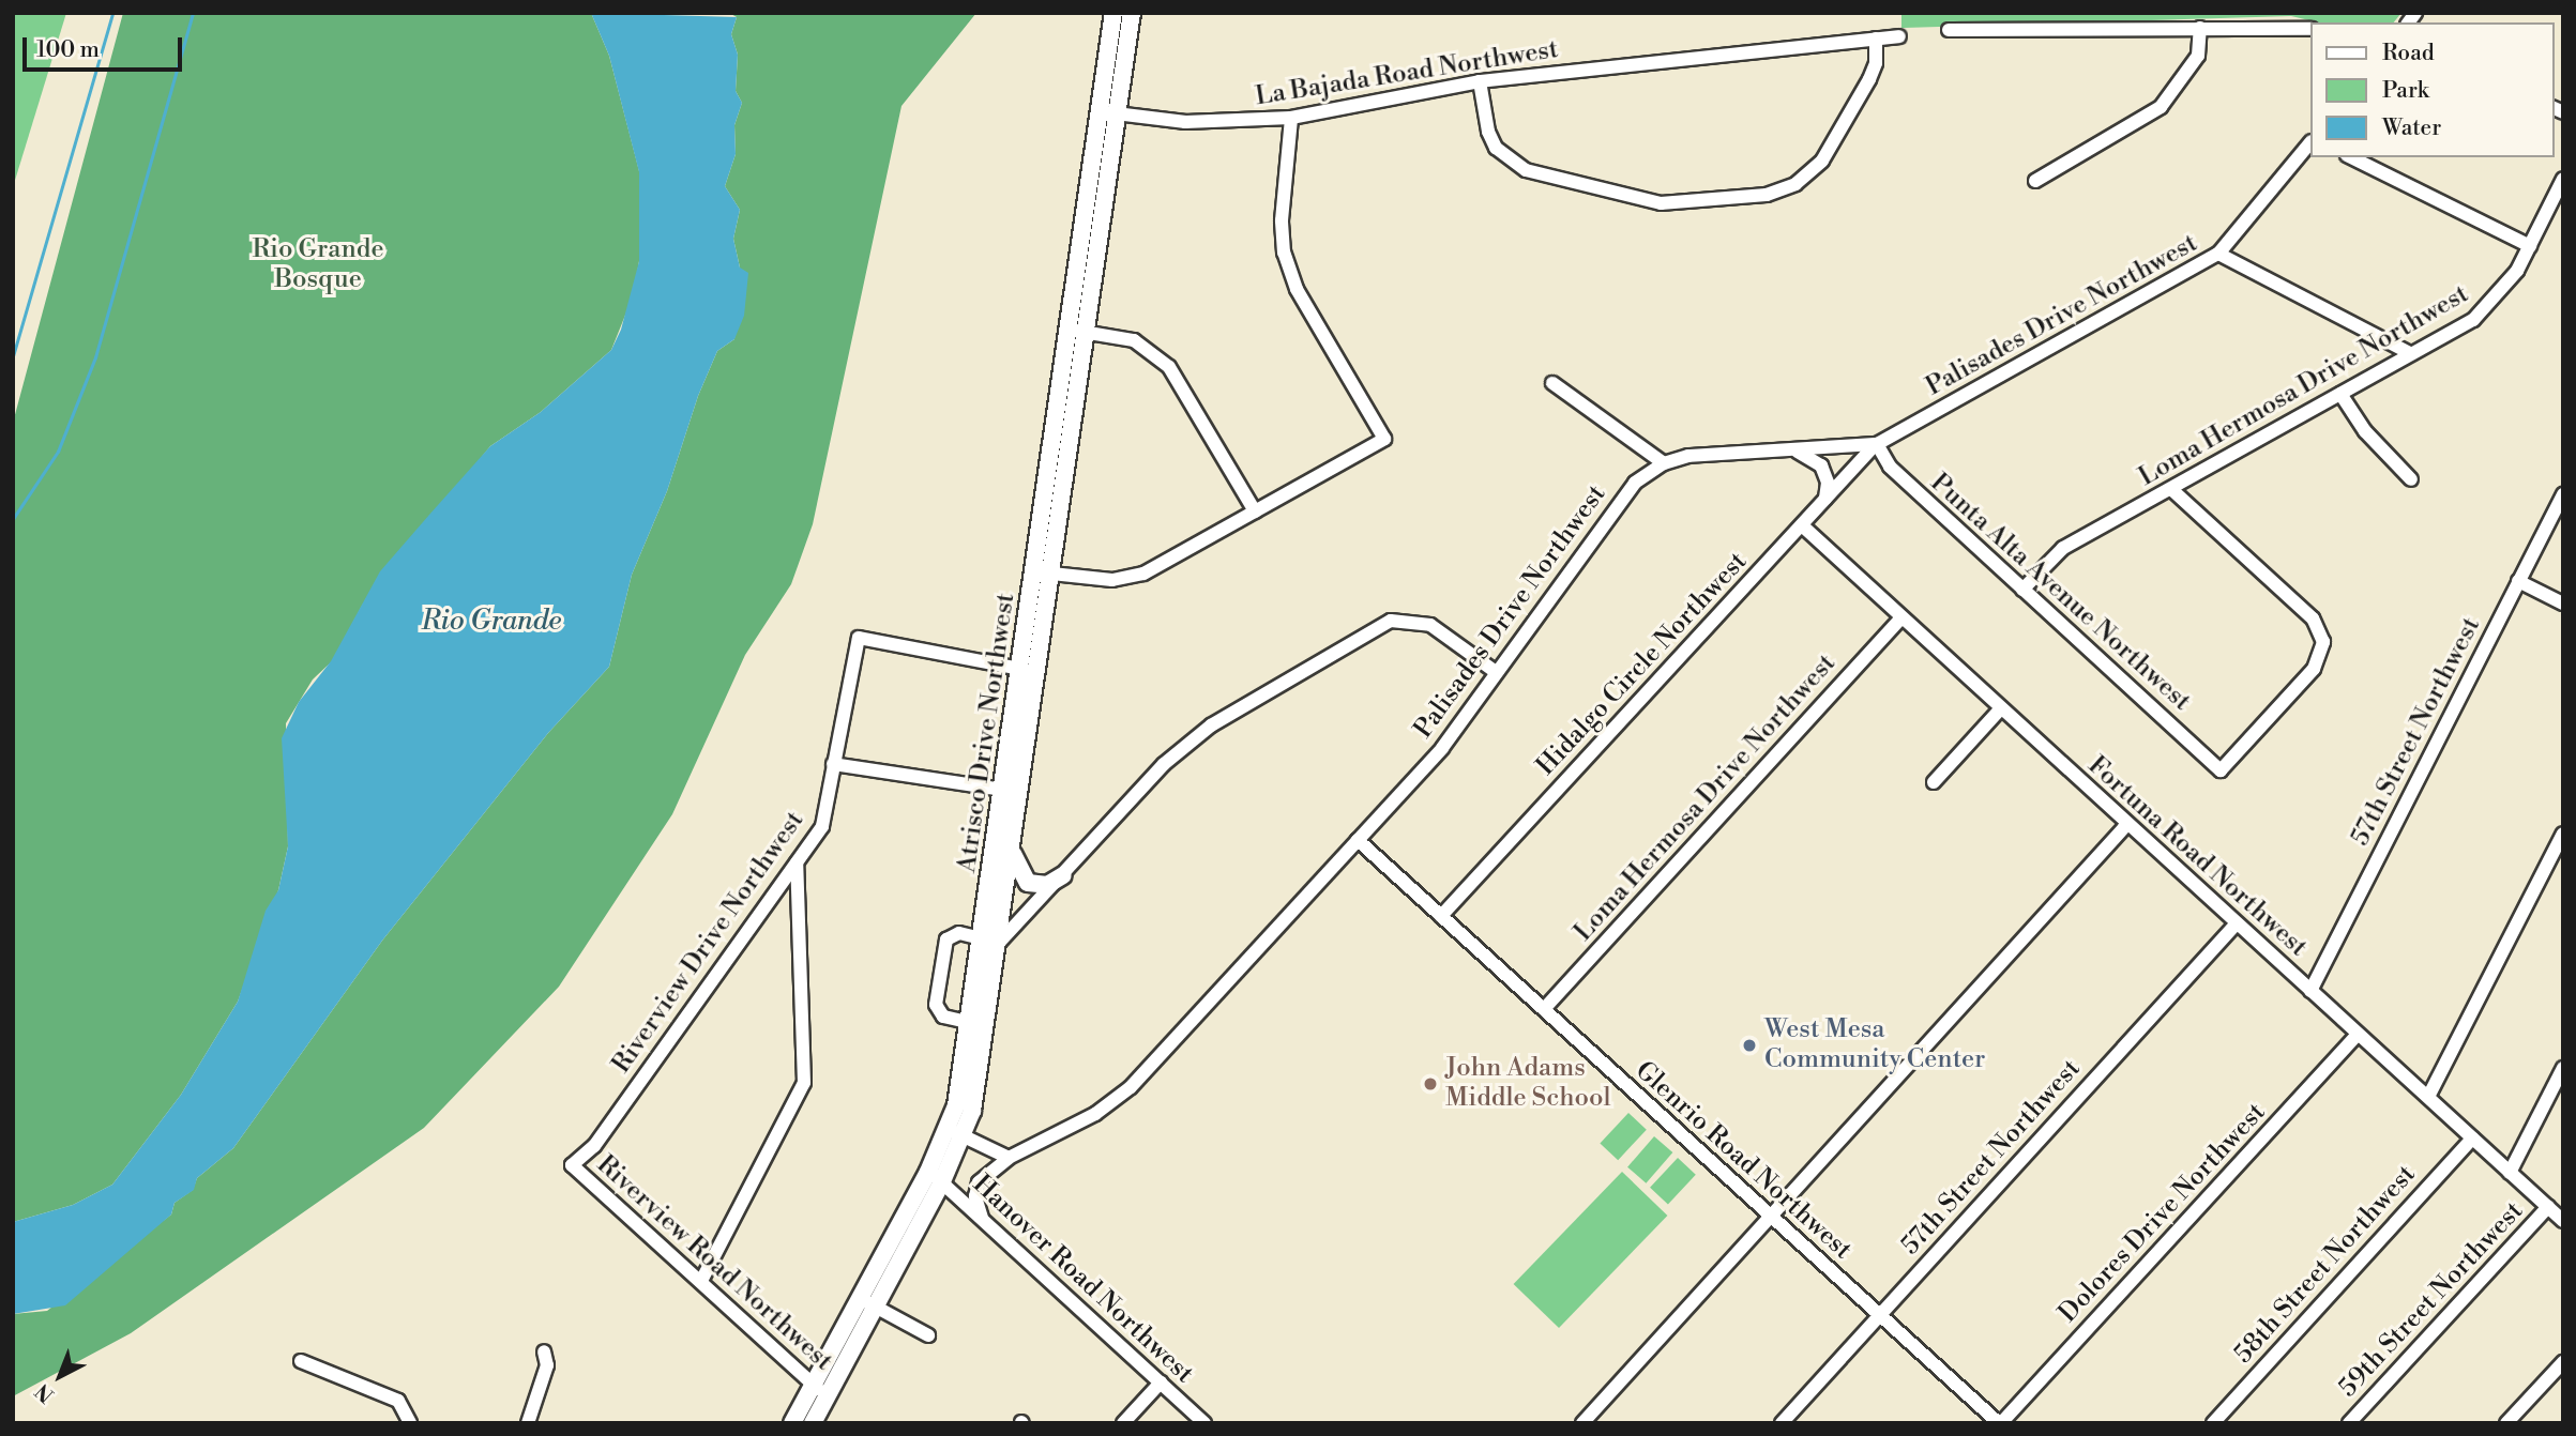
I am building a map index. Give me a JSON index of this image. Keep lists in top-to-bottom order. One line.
{"streets":{"main road":["Atrisco Drive Northwest"],"street":["La Bajada Road Northwest","Palisades Drive Northwest","Loma Hermosa Drive Northwest","Punta Alta Avenue Northwest","Hidalgo Circle Northwest","57th Street Northwest","Fortuna Road Northwest","Riverview Drive Northwest","Glenrio Road Northwest","Dolores Drive Northwest","Riverview Road Northwest","58th Street Northwest","Hanover Road Northwest","59th Street Northwest"]},"crossings":[["La Bajada Road Northwest","Atrisco Drive Northwest"],["Palisades Drive Northwest","Punta Alta Avenue Northwest"],["Palisades Drive Northwest","Hidalgo Circle Northwest"],["Palisades Drive Northwest","Glenrio Road Northwest"],["Palisades Drive Northwest","Hanover Road Northwest"],["Loma Hermosa Drive Northwest","Punta Alta Avenue Northwest"],["Loma Hermosa Drive Northwest","Fortuna Road Northwest"],["Loma Hermosa Drive Northwest","Glenrio Road Northwest"],["Punta Alta Avenue Northwest","Hidalgo Circle Northwest"],["Hidalgo Circle Northwest","Fortuna Road Northwest"],["Hidalgo Circle Northwest","Glenrio Road Northwest"],["57th Street Northwest","Fortuna Road Northwest"],["57th Street Northwest","Glenrio Road Northwest"],["Atrisco Drive Northwest","Riverview Drive Northwest"],["Atrisco Drive Northwest","Riverview Road Northwest"],["Atrisco Drive Northwest","Hanover Road Northwest"],["Fortuna Road Northwest","Dolores Drive Northwest"],["Fortuna Road Northwest","58th Street Northwest"],["Fortuna Road Northwest","59th Street Northwest"],["Riverview Drive Northwest","Riverview Road Northwest"],["Glenrio Road Northwest","Dolores Drive Northwest"]],"water":["Rio Grande"],"parks":["Rio Grande Bosque"],"places":["West Mesa Community Center","John Adams Middle School"],"legend":["Road","Park","Water"],"scale_bar":"100 m","north":"bottom left"}
